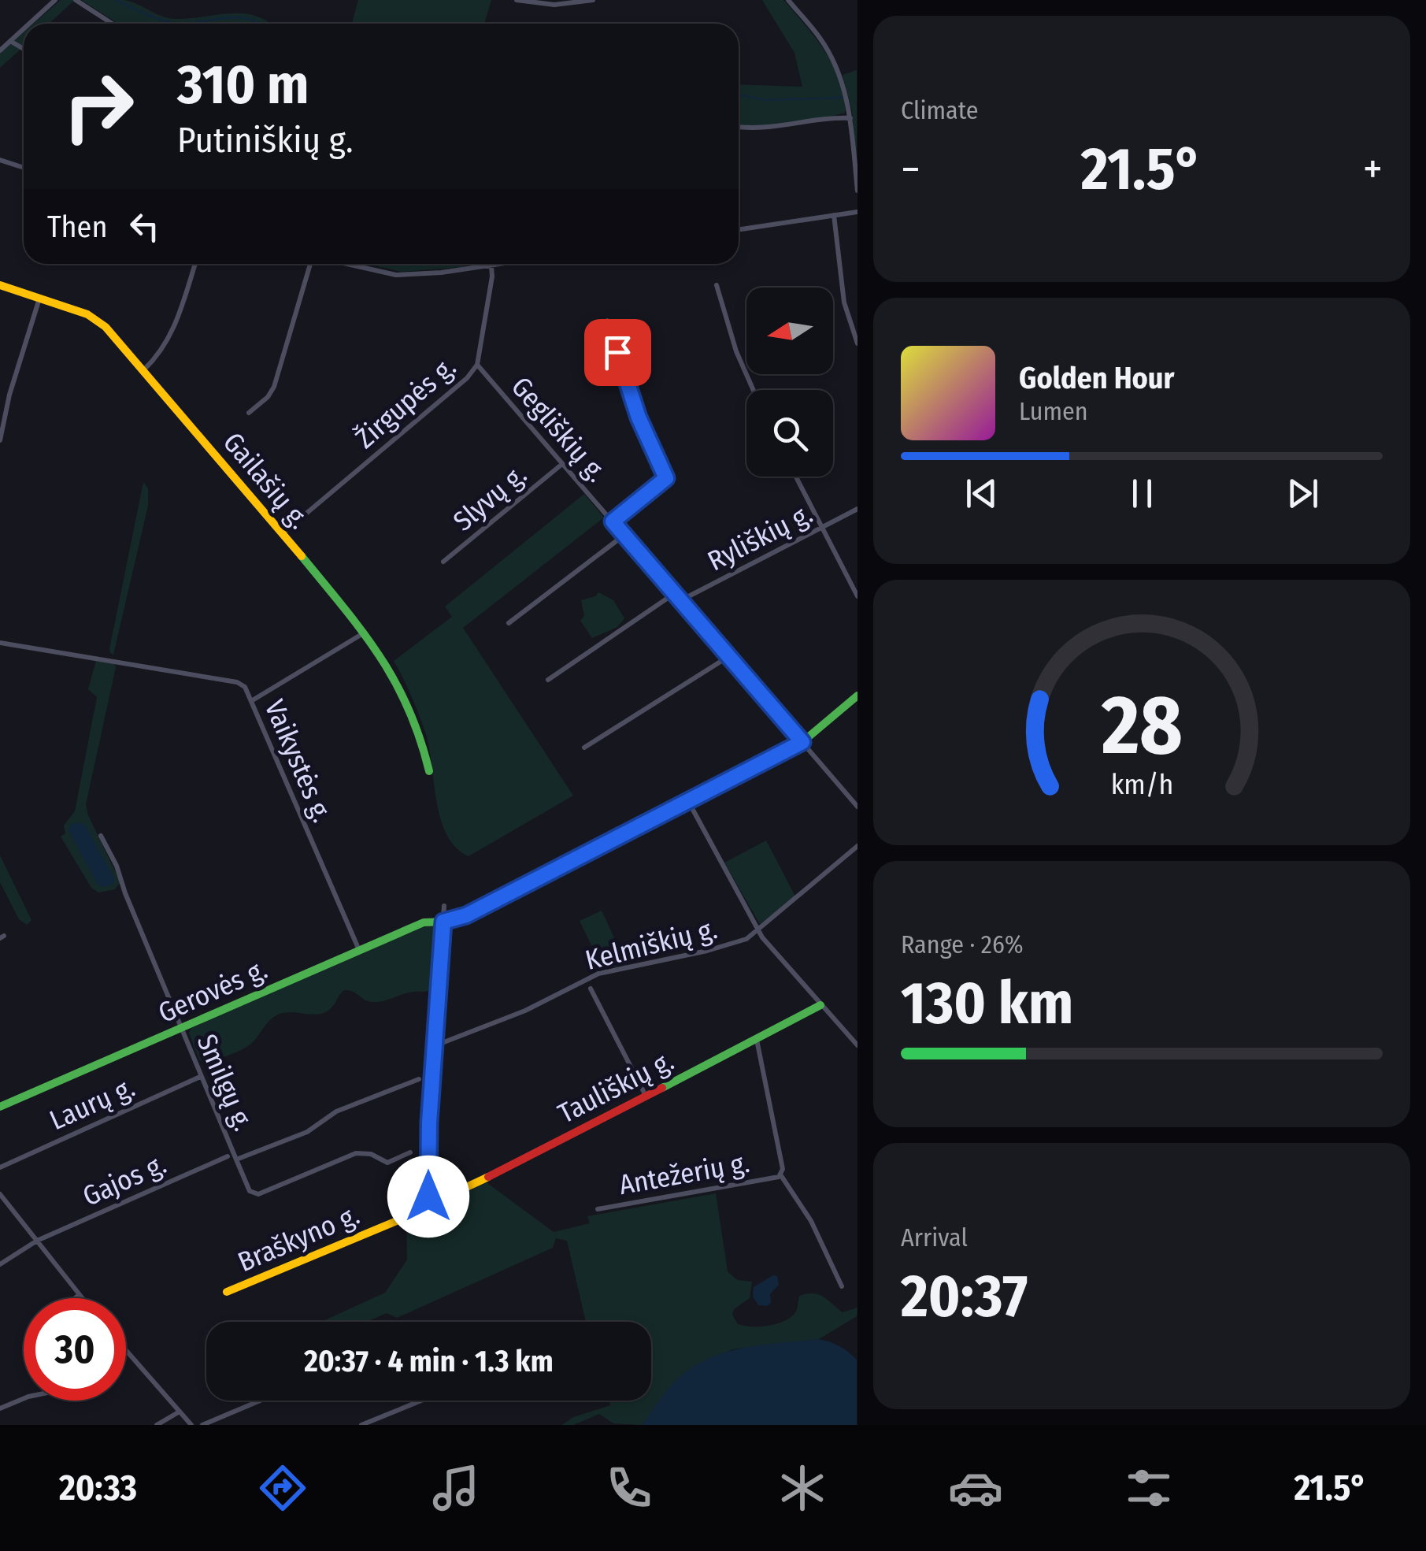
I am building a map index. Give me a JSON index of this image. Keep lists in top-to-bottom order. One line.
{"streets":{"street":["Žirgupės g.","Gegliškių g.","Gailašių g.","Slyvų g.","Ryliškių g.","Vaikystės g.","Kelmiškių g.","Gerovės g.","Smilgų g.","Tauliškių g.","Laurų g.","Antežerių g.","Gajos g.","Braškyno g."]},"crossings":[["Žirgupės g.","Gegliškių g."],["Žirgupės g.","Gailašių g."],["Gegliškių g.","Slyvų g."],["Gegliškių g.","Ryliškių g."],["Gegliškių g.","Gerovės g."],["Vaikystės g.","Gerovės g."],["Gerovės g.","Smilgų g."],["Smilgų g.","Laurų g."],["Tauliškių g.","Antežerių g."],["Tauliškių g.","Braškyno g."]],"north":"left","page":{"tile":["Climate",["Range · 26%","130 km"],["Arrival","20:37"]],"turn":["310 m","Putiniškių g."],"heat":["−","21.5°","+"],"then":"Then","song":["Golden Hour","Lumen"],"limit":"30","trip":"20:37 · 4 min · 1.3 km","tabs":["20:33","21.5°"],"gauge":["28","km/h"]}}
